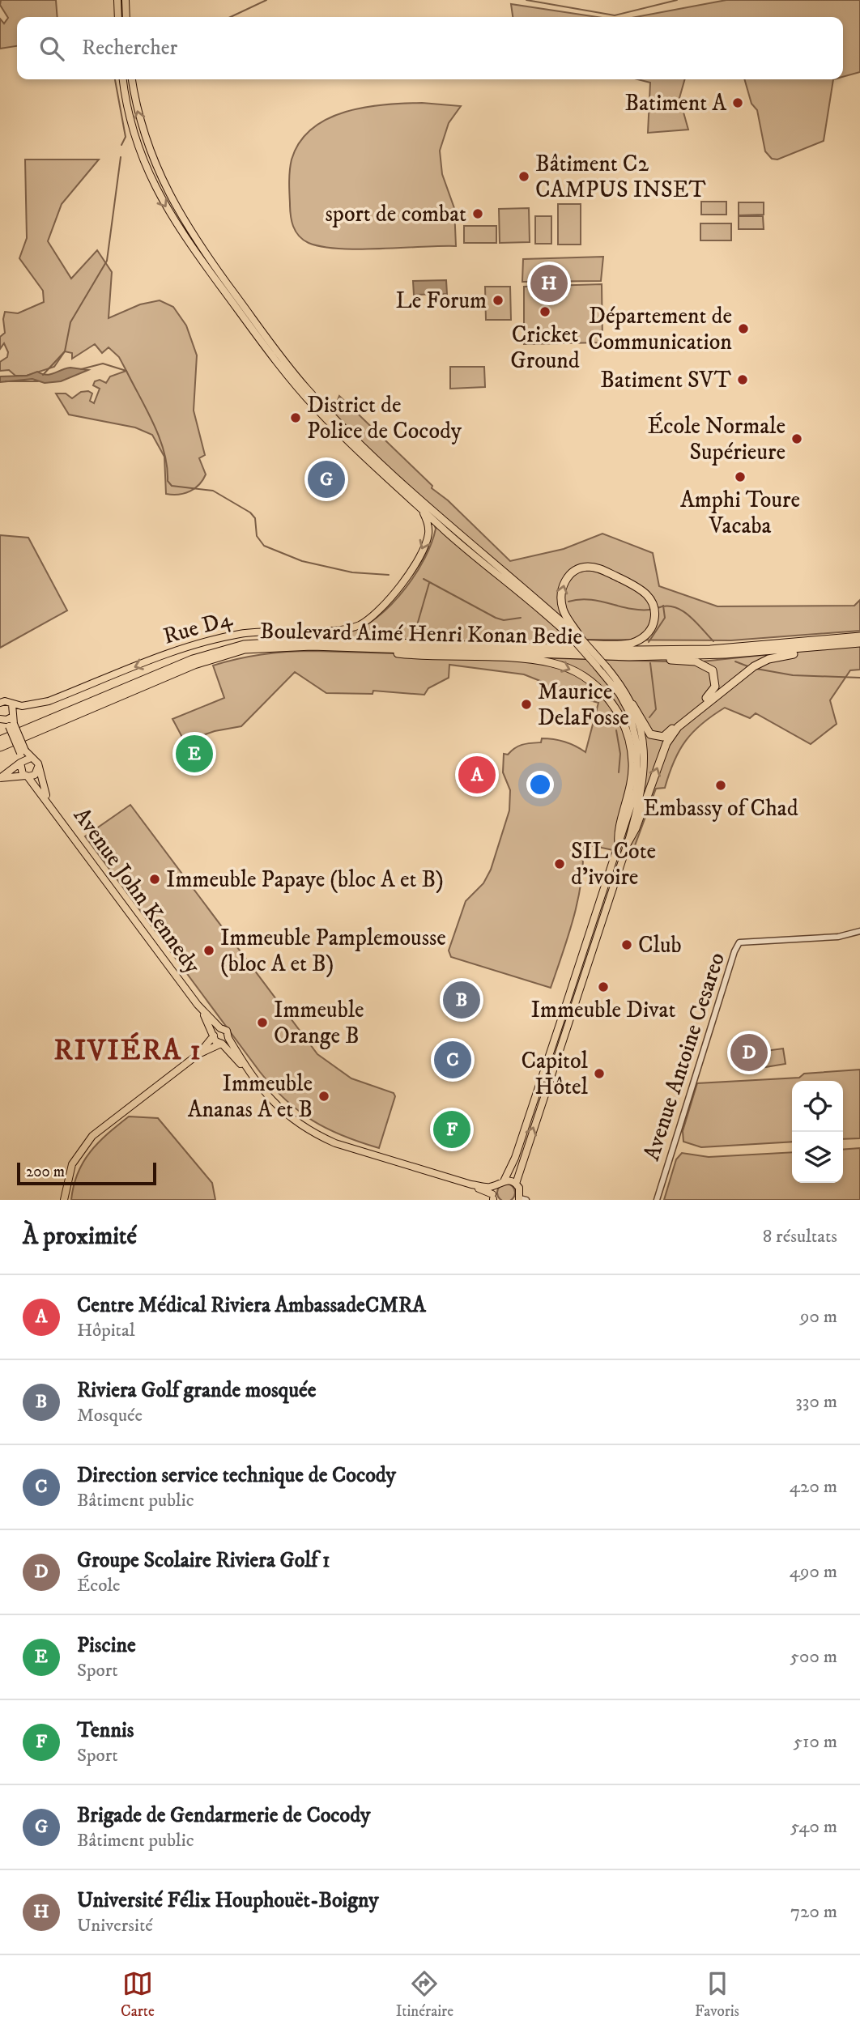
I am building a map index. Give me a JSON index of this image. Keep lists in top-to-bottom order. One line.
{"streets":{"highway":["Boulevard Aimé Henri Konan Bedie"],"main road":["Rue D4","Avenue John Kennedy"],"street":["Avenue Antoine Cesareo"]},"one_way":["Rue D4"],"districts":["RIVIÉRA 1"],"places":["Batiment A","Bâtiment C2 CAMPUS INSET","sport de combat","Le Forum","Cricket Ground","Département de Communication","Batiment SVT","District de Police de Cocody","École Normale Supérieure","Amphi Toure Vacaba","Maurice DelaFosse","Embassy of Chad","SIL Cote d'ivoire","Immeuble Papaye (bloc A et B)","Club","Immeuble Pamplemousse (bloc A et B)","Immeuble Divat","Immeuble Orange B","Capitol Hôtel","Immeuble Ananas A et B"],"scale_bar":"200 m","page":{"search":"Rechercher","pins":["H","G","E","A","B","D","C","F"],"scale":"200 m","heading":["À proximité","8 résultats"],"list":[{"mark":"A","name":"Centre Médical Riviera AmbassadeCMRA","note":"Hôpital","value":"90 m"},{"mark":"B","name":"Riviera Golf grande mosquée","note":"Mosquée","value":"330 m"},{"mark":"C","name":"Direction service technique de Cocody","note":"Bâtiment public","value":"420 m"},{"mark":"D","name":"Groupe Scolaire Riviera Golf 1","note":"École","value":"490 m"},{"mark":"E","name":"Piscine","note":"Sport","value":"500 m"},{"mark":"F","name":"Tennis","note":"Sport","value":"510 m"},{"mark":"G","name":"Brigade de Gendarmerie de Cocody","note":"Bâtiment public","value":"540 m"},{"mark":"H","name":"Université Félix Houphouët-Boigny","note":"Université","value":"720 m"}],"nav":["Carte","Itinéraire","Favoris"]}}
